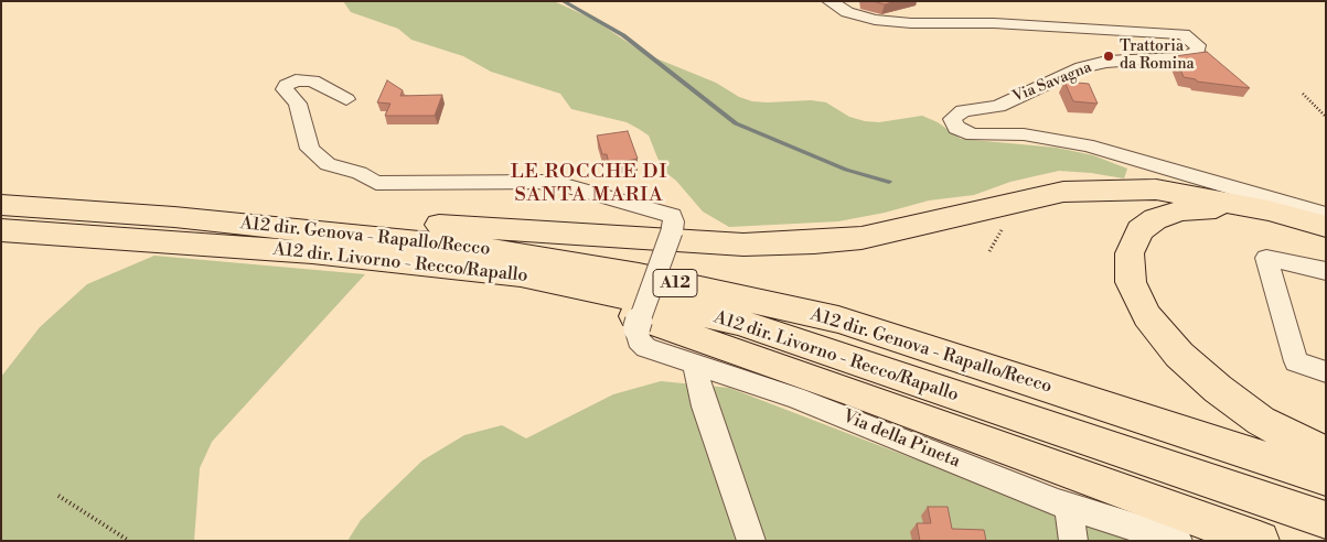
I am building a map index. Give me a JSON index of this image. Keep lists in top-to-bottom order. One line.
{"streets":{"highway":["A12 dir. Genova - Rapallo/Recco","A12 dir. Livorno - Recco/Rapallo","A12"],"street":["Via Savagna","Via della Pineta"]},"districts":["LE ROCCHE DI SANTA MARIA"],"places":["Trattoria da Romina"]}
